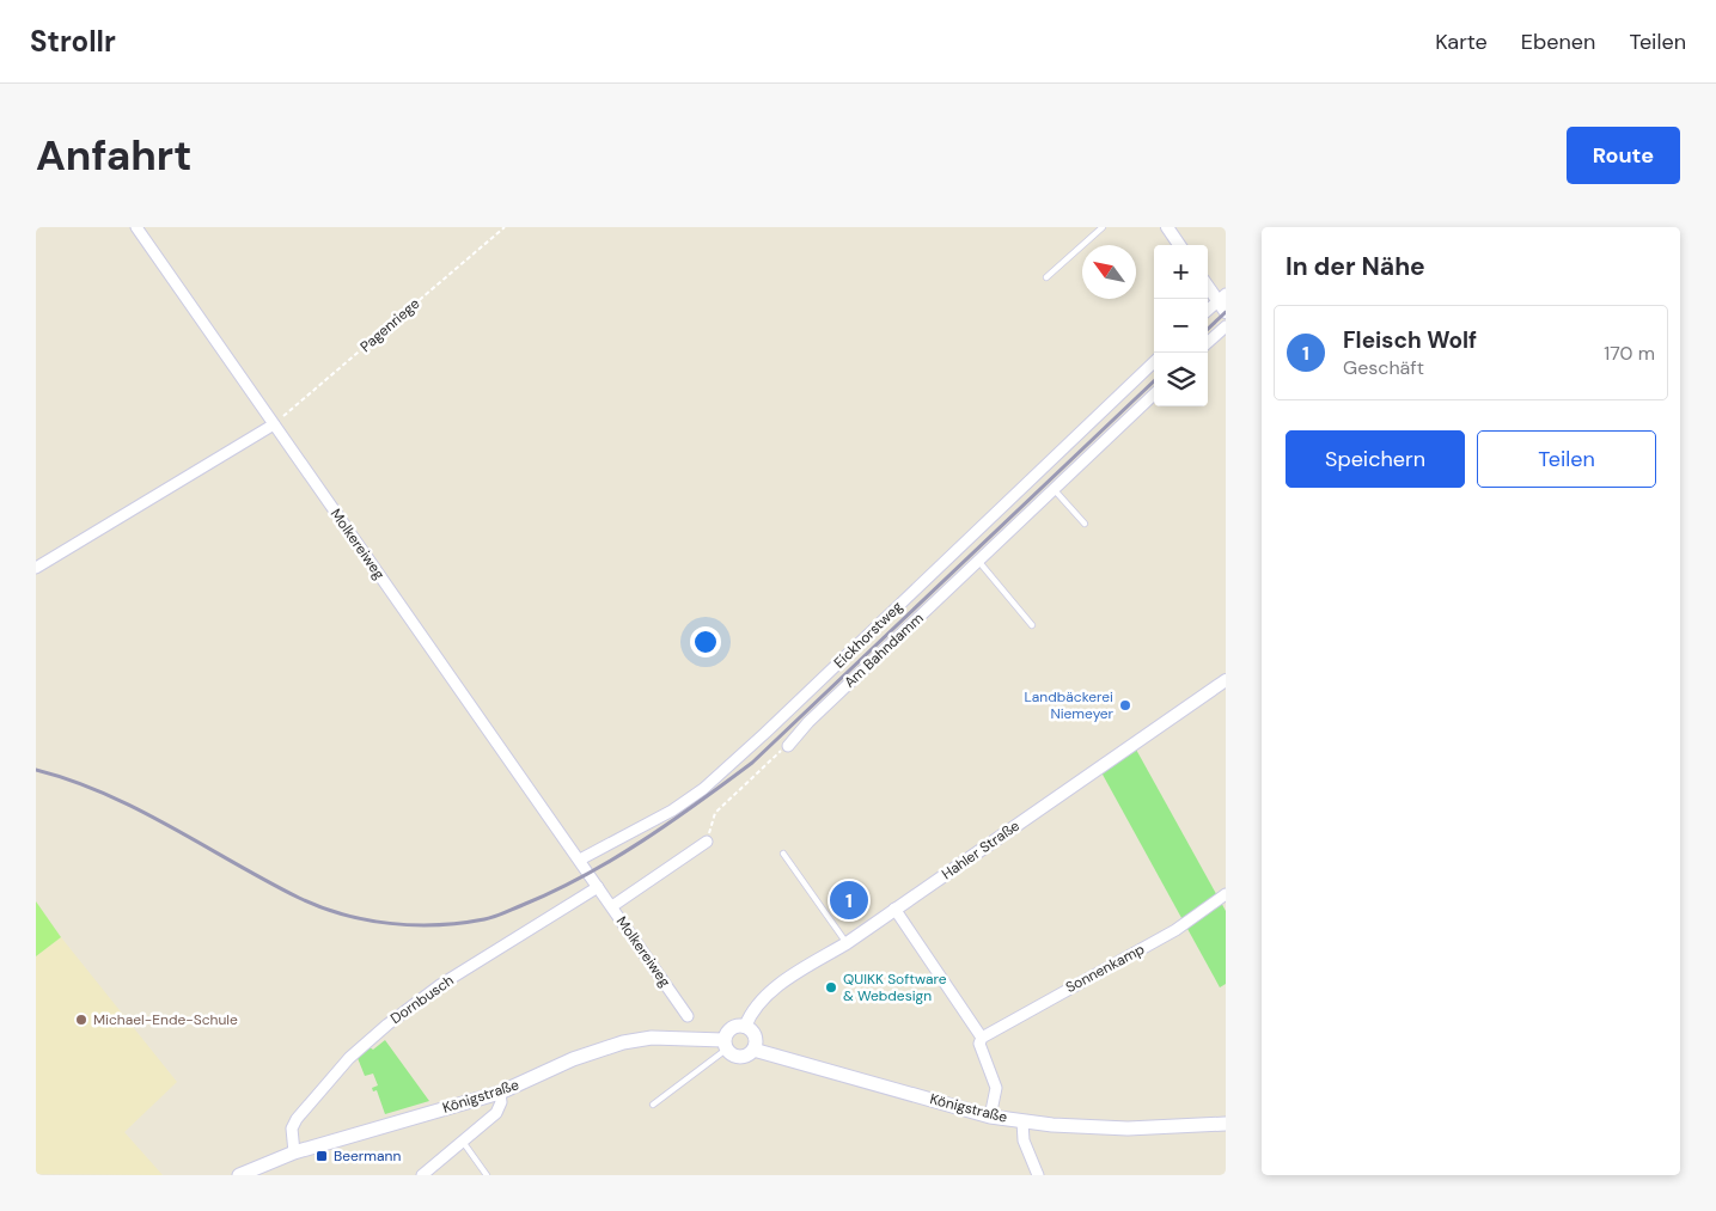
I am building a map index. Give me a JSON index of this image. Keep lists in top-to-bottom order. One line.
{"streets":{"main road":["Königstraße"],"street":["Molkereiweg","Eickhorstweg","Am Bahndamm","Hahler Straße","Sonnenkamp","Dornbusch"],"path":["Pagenriege"]},"crossings":[["Pagenriege","Molkereiweg"],["Molkereiweg","Eickhorstweg"],["Molkereiweg","Dornbusch"],["Hahler Straße","Königstraße"],["Dornbusch","Königstraße"]],"places":{"other":["Landbäckerei Niemeyer","QUIKK Software & Webdesign","Michael-Ende-Schule"],"transit":["Beermann"]},"north":"top left","page":{"header":"Strollr","nav":["Karte","Ebenen","Teilen"],"buttons":["Route",["Speichern","Teilen"]],"title":"Anfahrt","heading":"In der Nähe","map_buttons":["+","−"],"list":[{"mark":"1","name":"Fleisch Wolf","note":"Geschäft","value":"170 m"}],"pins":"1"}}
